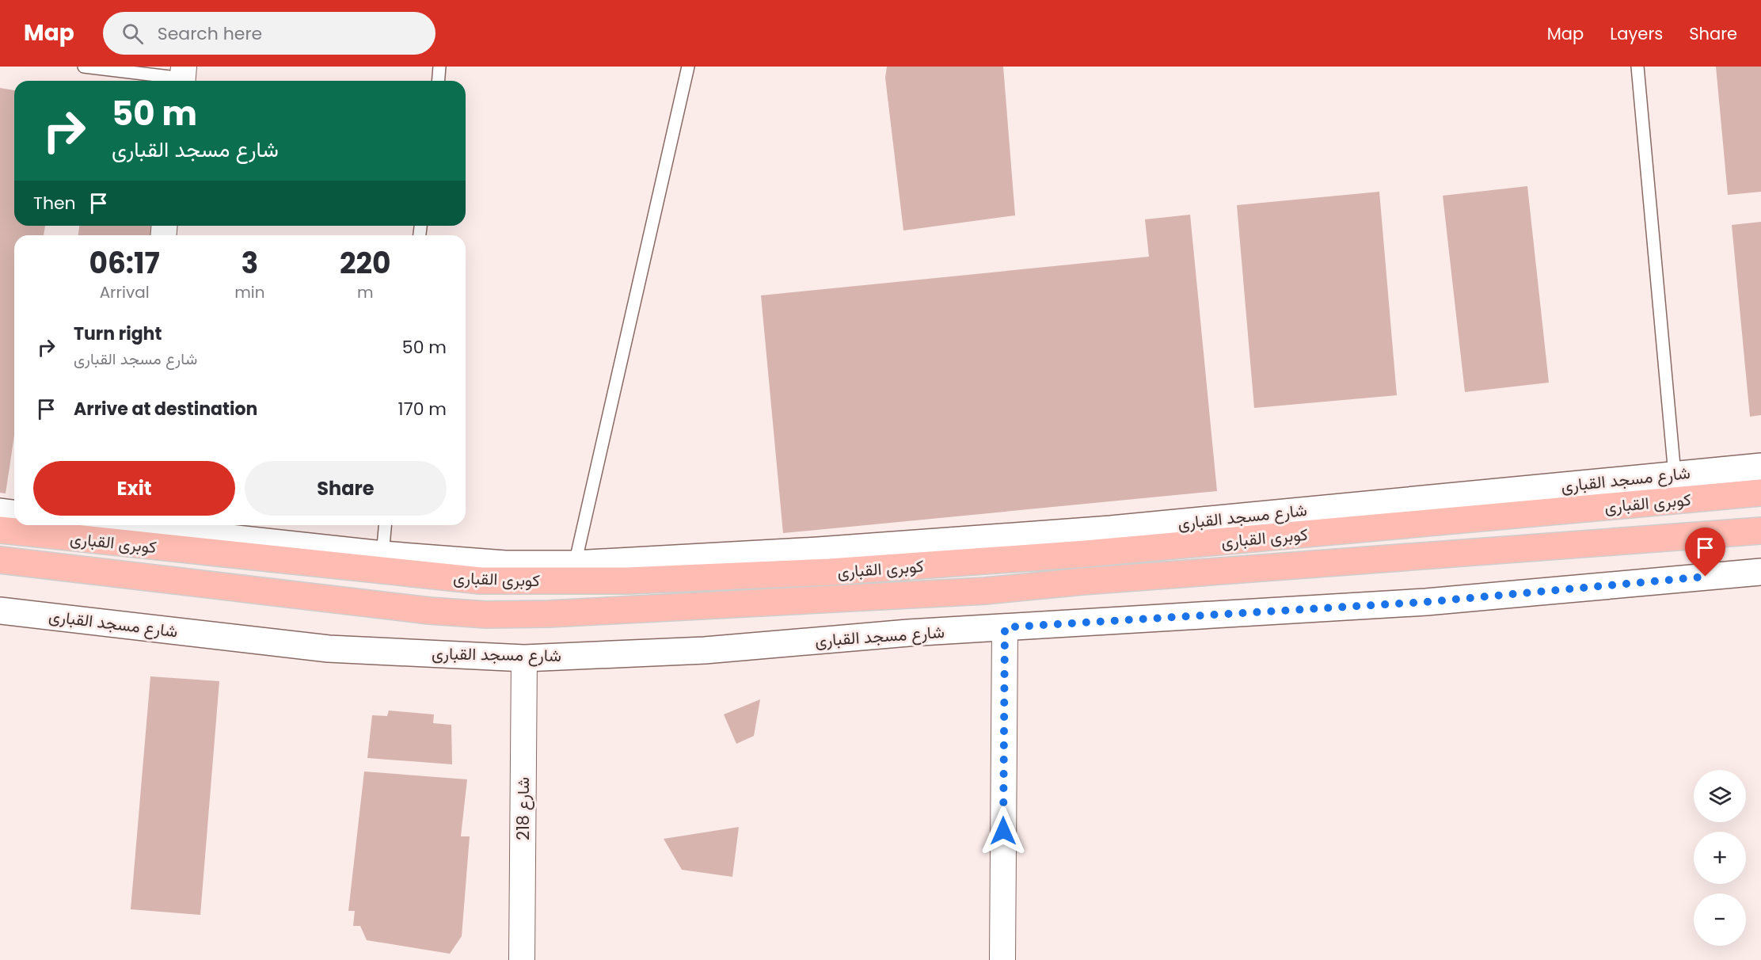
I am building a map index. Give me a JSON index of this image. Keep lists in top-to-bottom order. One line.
{"streets":{"main road":["كوبرى القبارى"],"street":["شارع مسجد القبارى","شارع 218"]},"crossings":[["شارع مسجد القبارى","شارع 218"]],"page":{"header":"Map","search":"Search here","nav":["Map","Layers","Share"],"turn":["50 m","شارع مسجد القبارى"],"then":"Then","eta":["06:17","Arrival","3","min","220","m"],"list":[{"name":"Turn right","note":"شارع مسجد القبارى","value":"50 m"},{"name":"Arrive at destination","value":"170 m"}],"buttons":["Exit","Share"],"map_buttons":["+","−"]}}
